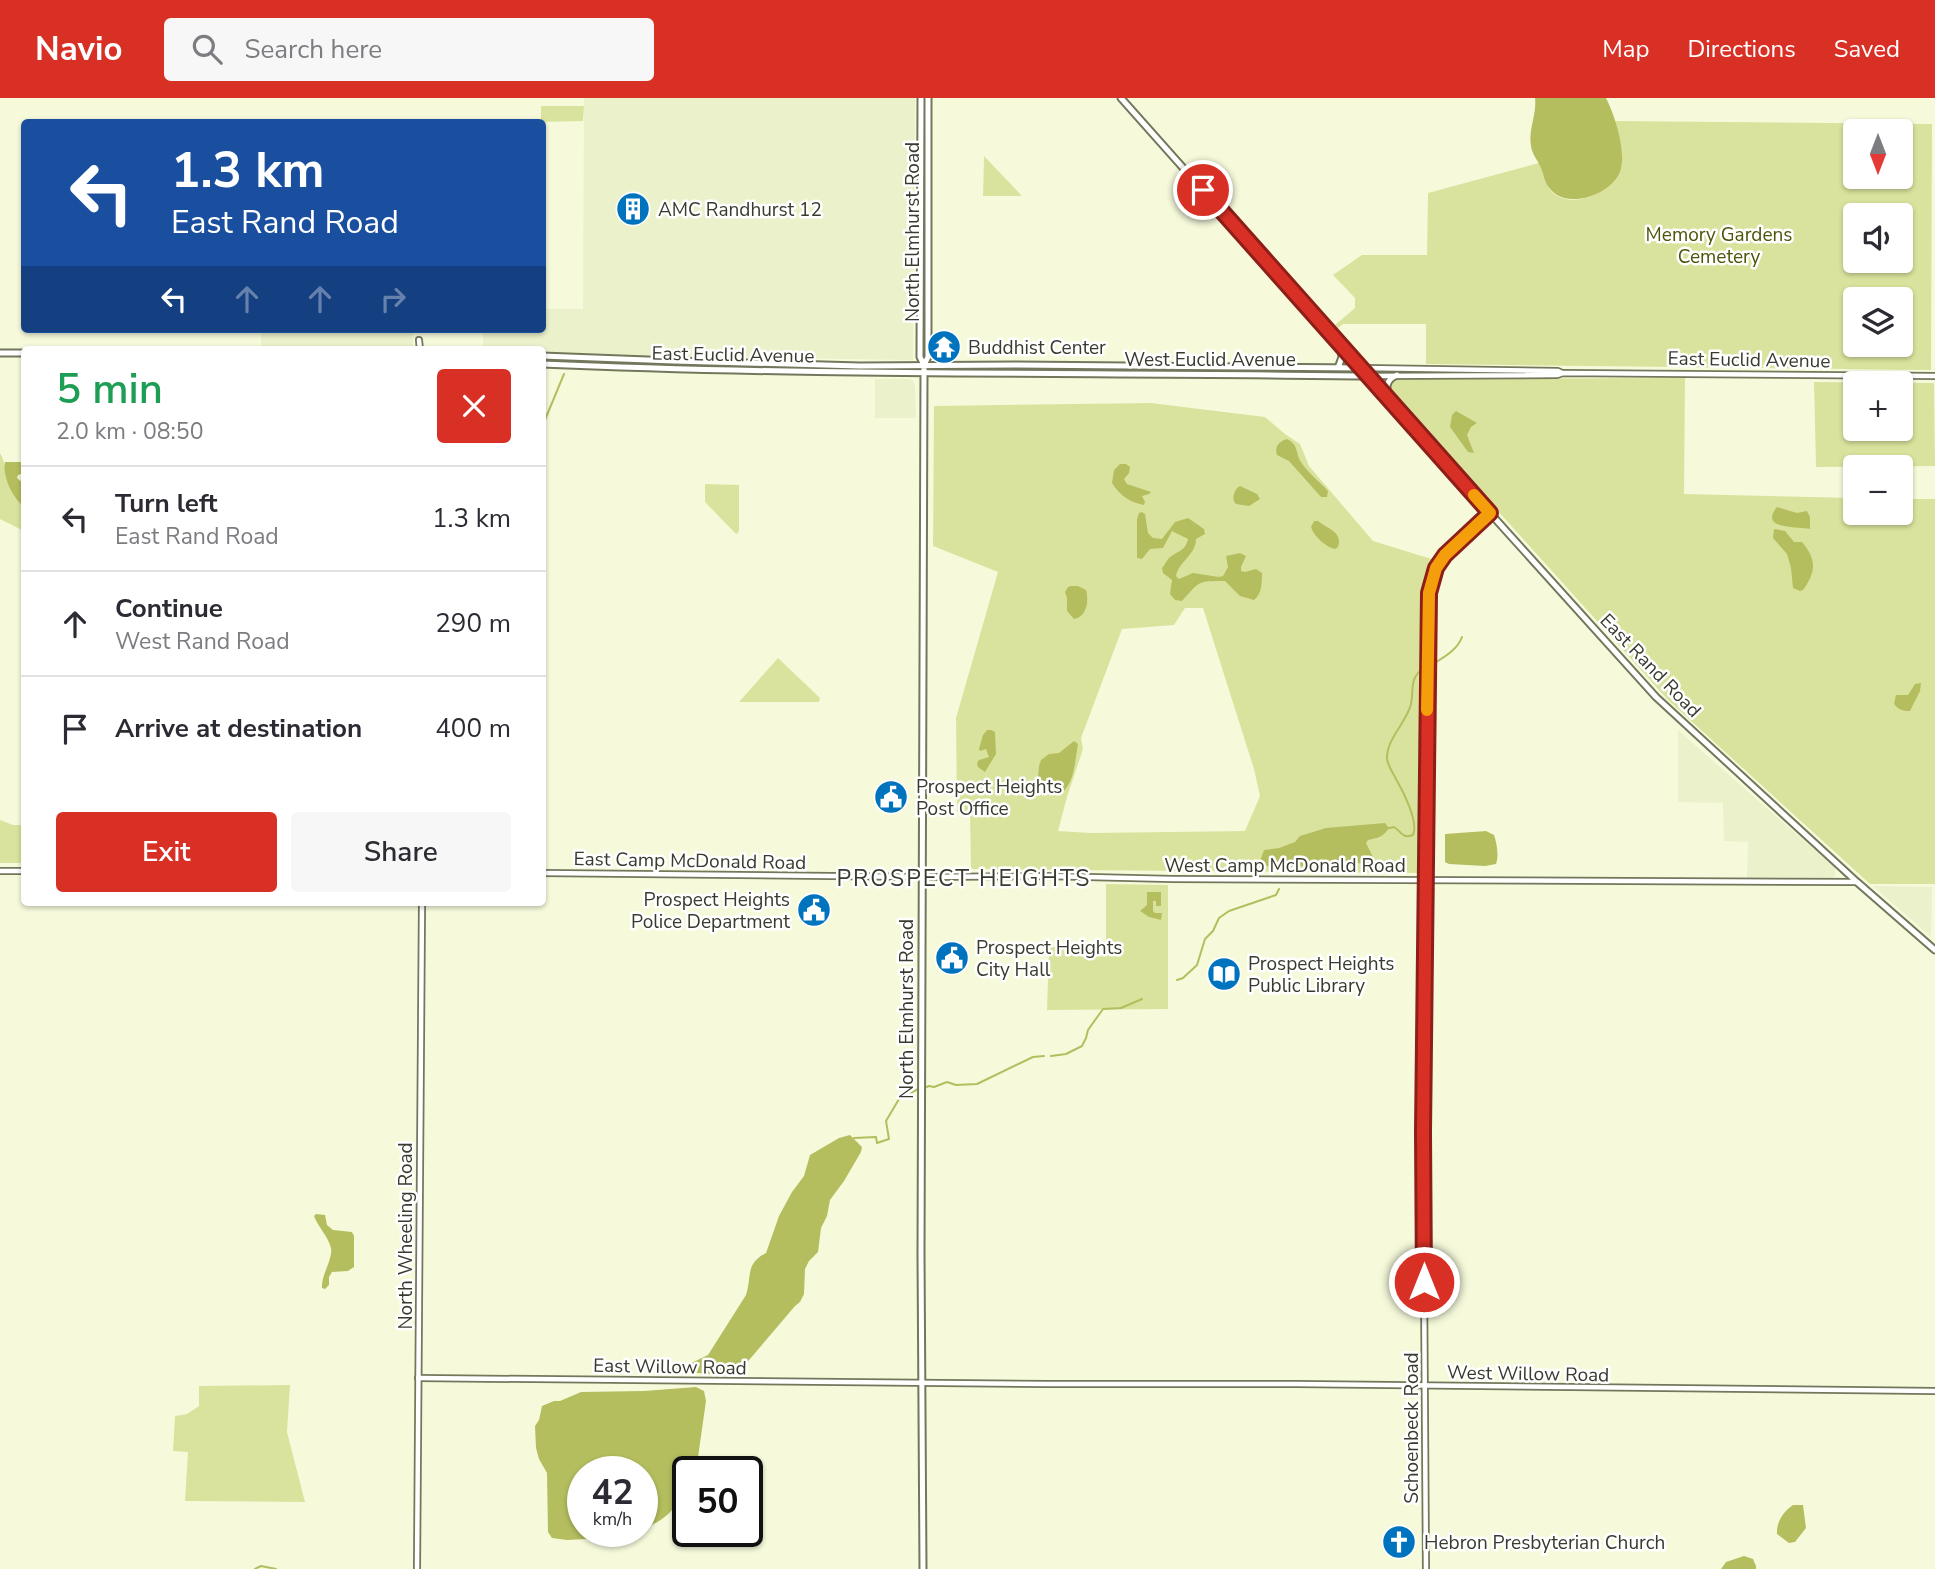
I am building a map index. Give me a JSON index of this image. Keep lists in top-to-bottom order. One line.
{"streets":{"main road":["North Elmhurst Road","East Euclid Avenue","West Euclid Avenue","East Rand Road","East Camp McDonald Road","West Camp McDonald Road","North Wheeling Road","East Willow Road","West Willow Road","Schoenbeck Road"]},"crossings":[["North Elmhurst Road","East Euclid Avenue"],["North Elmhurst Road","West Euclid Avenue"],["North Elmhurst Road","East Camp McDonald Road"],["North Elmhurst Road","West Camp McDonald Road"],["North Elmhurst Road","East Willow Road"],["North Elmhurst Road","West Willow Road"],["East Euclid Avenue","West Euclid Avenue"],["East Euclid Avenue","East Rand Road"],["West Euclid Avenue","East Rand Road"],["East Rand Road","West Camp McDonald Road"],["East Rand Road","Schoenbeck Road"],["East Camp McDonald Road","West Camp McDonald Road"],["West Camp McDonald Road","Schoenbeck Road"],["North Wheeling Road","East Willow Road"],["East Willow Road","West Willow Road"],["West Willow Road","Schoenbeck Road"]],"districts":["PROSPECT HEIGHTS"],"parks":["Memory Gardens Cemetery"],"places":{"building":["AMC Randhurst 12"],"temple":["Buddhist Center"],"public building":["Prospect Heights Post Office","Prospect Heights Police Department","Prospect Heights City Hall"],"library":["Prospect Heights Public Library"],"church":["Hebron Presbyterian Church"]},"north":"bottom","page":{"header":"Navio","search":"Search here","nav":["Map","Directions","Saved"],"map_buttons":["+","−"],"turn":["1.3 km","East Rand Road"],"heading":["5 min","2.0 km · 08:50"],"list":[{"name":"Turn left","note":"East Rand Road","value":"1.3 km"},{"name":"Continue","note":"West Rand Road","value":"290 m"},{"name":"Arrive at destination","value":"400 m"}],"buttons":["Exit","Share"],"speed":"42 km/h","limit":"50"}}
